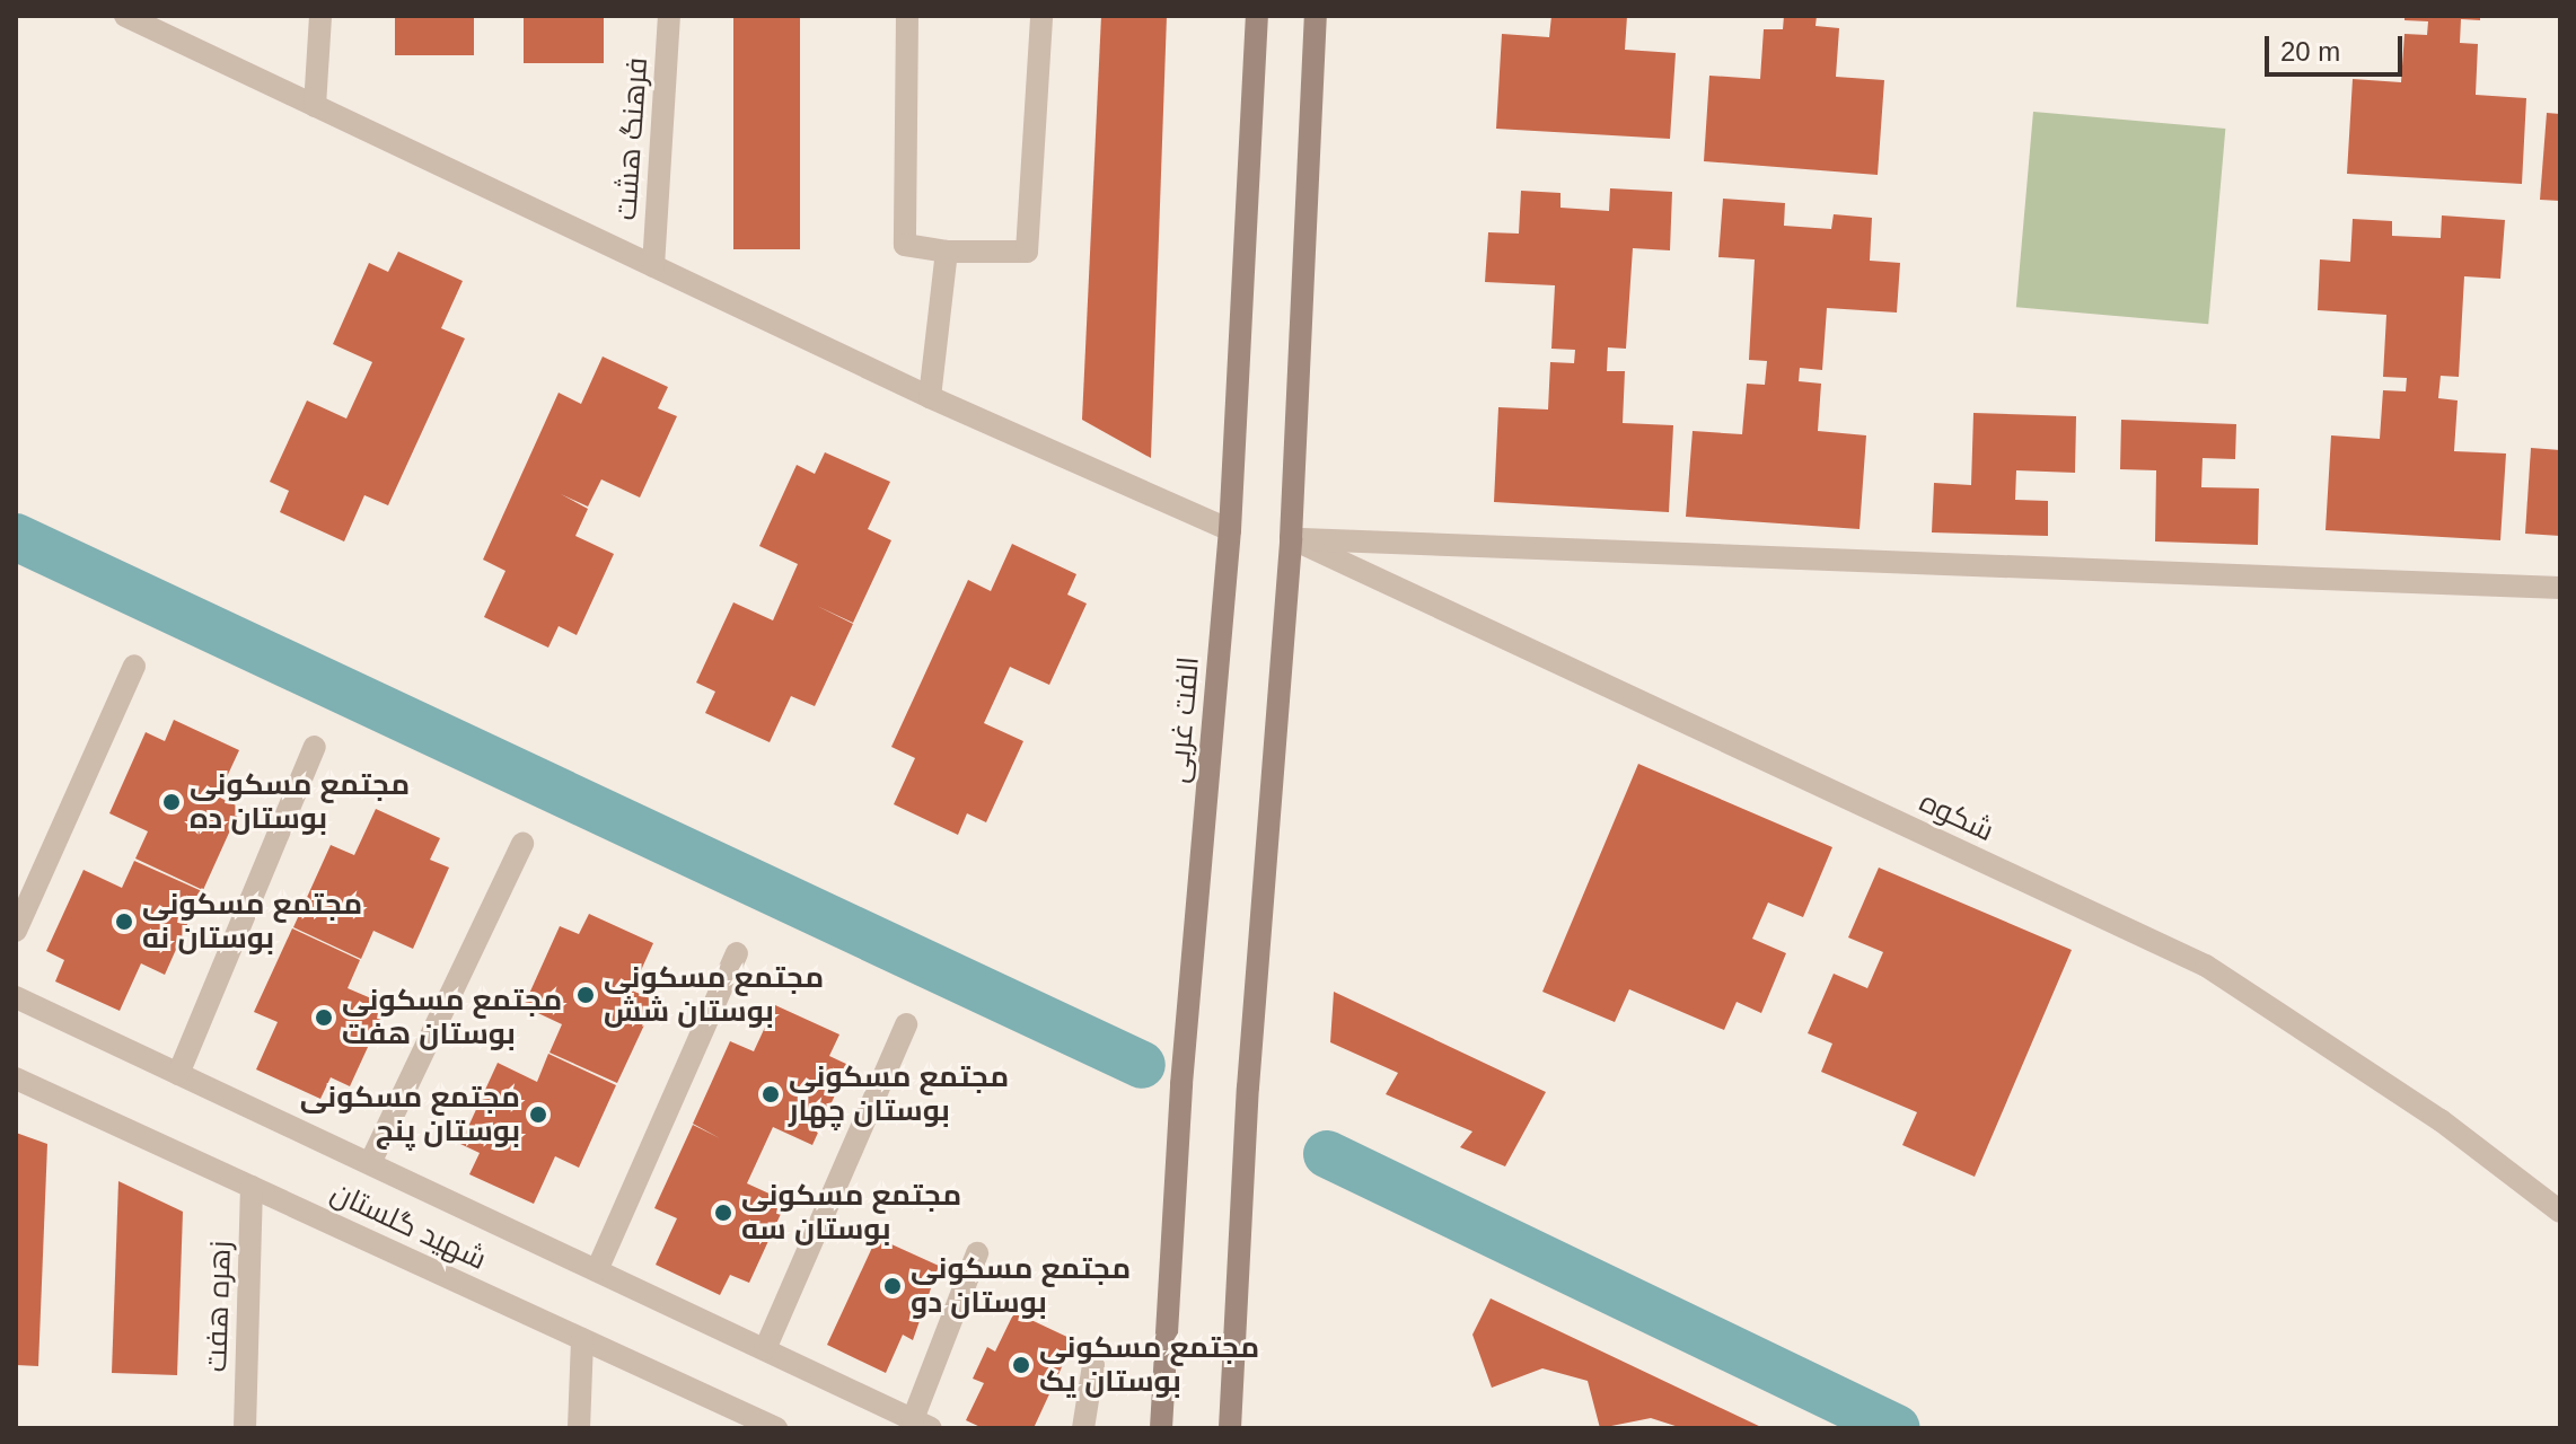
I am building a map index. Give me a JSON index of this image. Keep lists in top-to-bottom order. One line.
{"streets":{"main road":["الفت غربی"],"street":["فرهنگ هشت","شکوه","شهید گلستان","زهره هفت"]},"crossings":[["شهید گلستان","زهره هفت"]],"places":["مجتمع مسکونی بوستان ده","مجتمع مسکونی بوستان نه","مجتمع مسکونی بوستان شش","مجتمع مسکونی بوستان هفت","مجتمع مسکونی بوستان چهار","مجتمع مسکونی بوستان پنج","مجتمع مسکونی بوستان سه","مجتمع مسکونی بوستان دو","مجتمع مسکونی بوستان یک"],"scale_bar":"20 m"}
